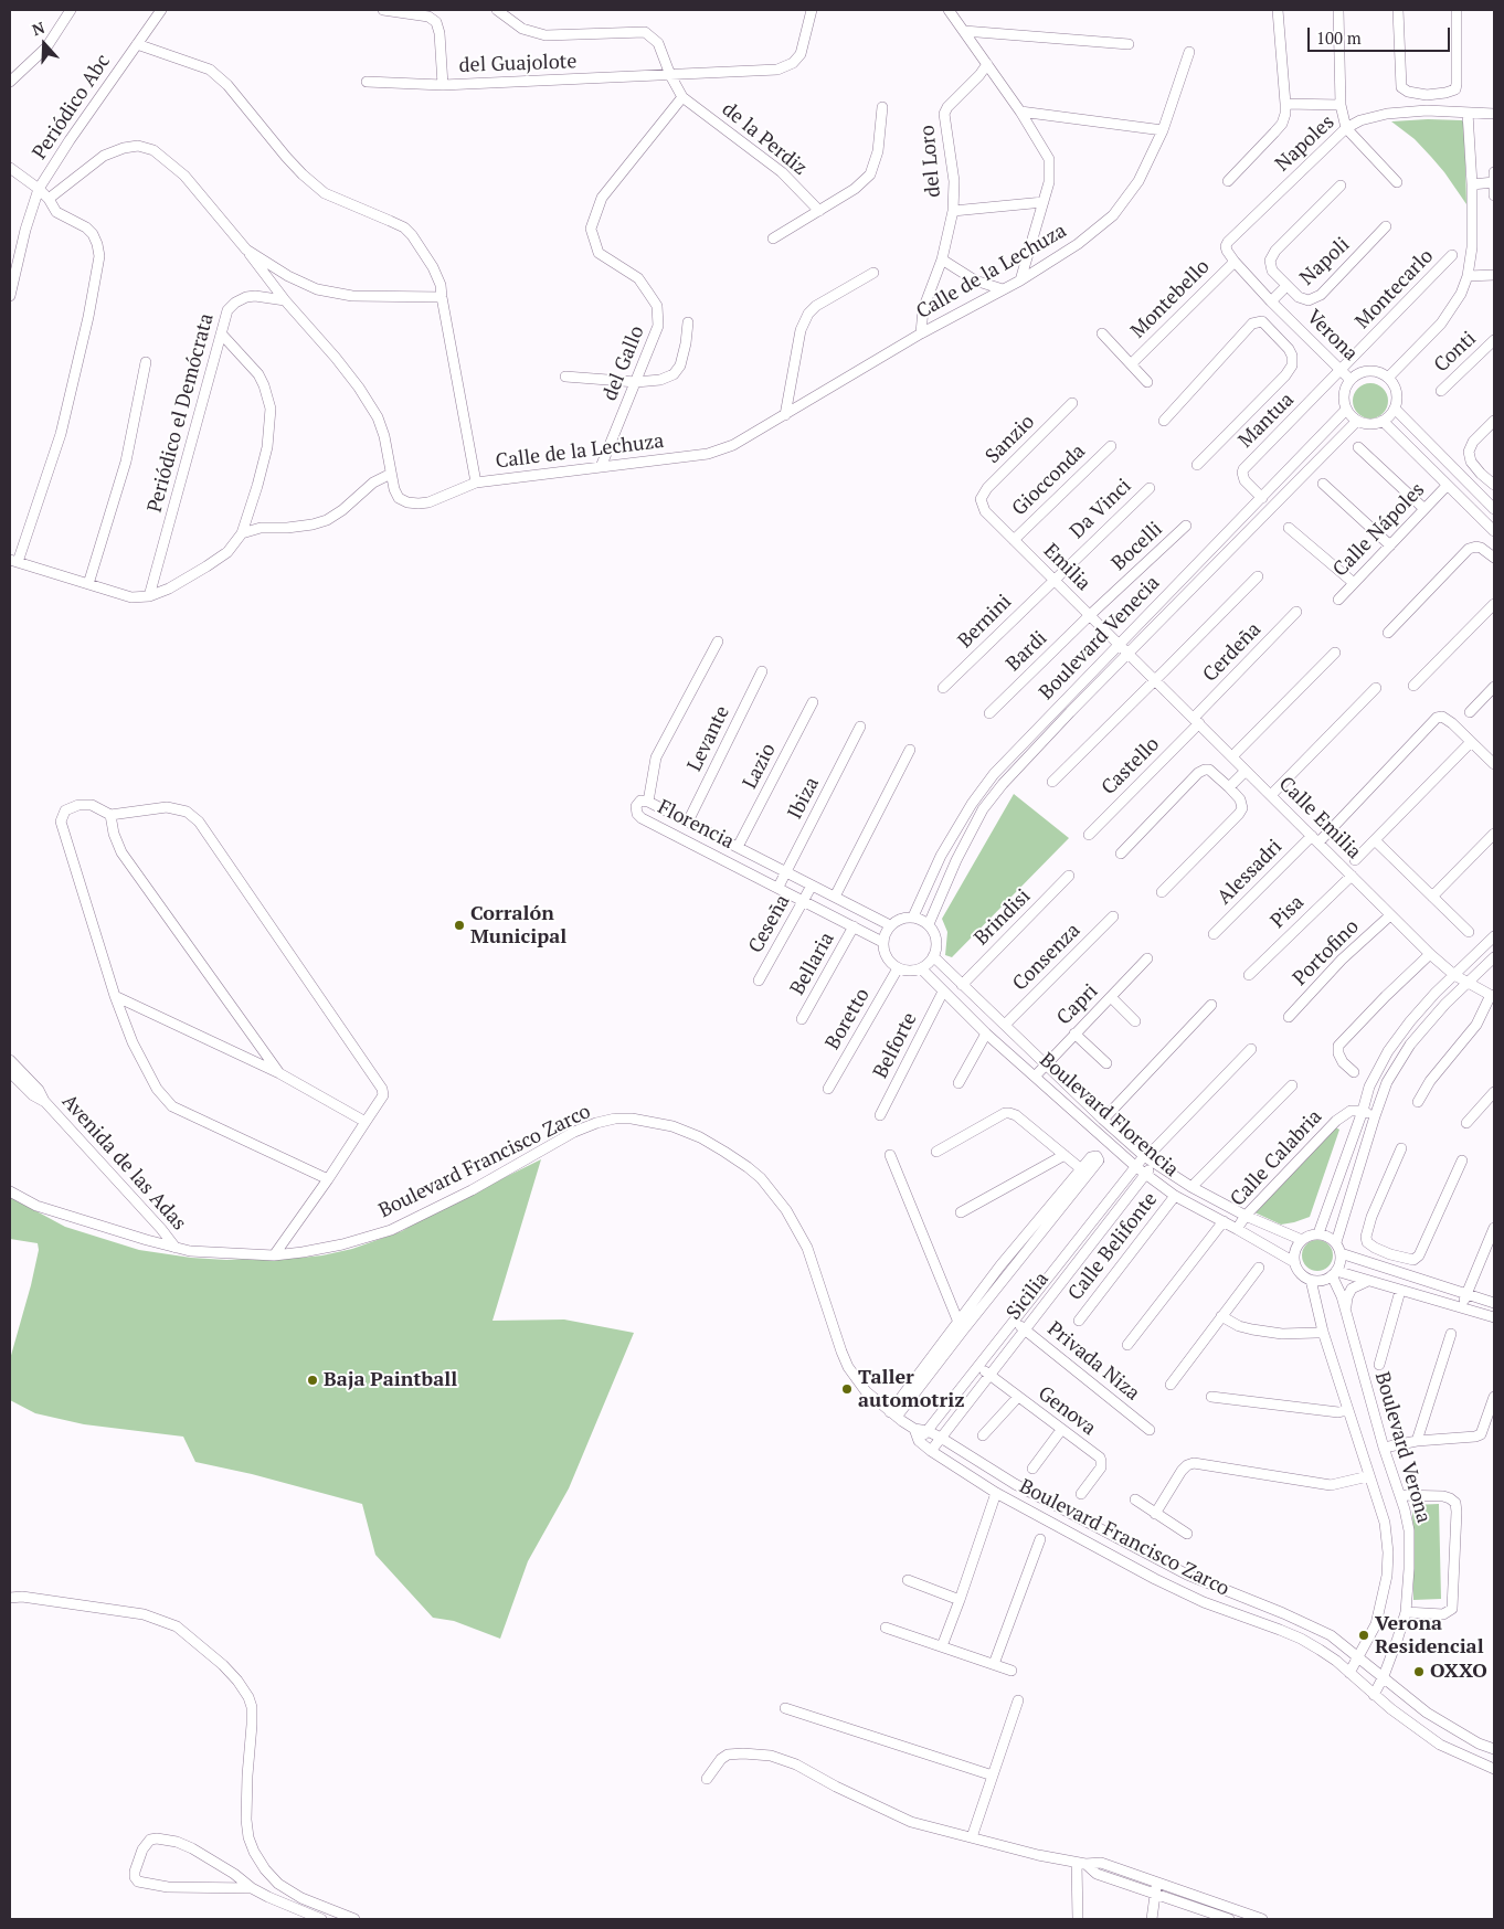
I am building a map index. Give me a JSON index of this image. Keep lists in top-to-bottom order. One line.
{"streets":{"street":["del Guajolote","Periódico Abc","de la Perdiz","Napoles","del Loro","Napoli","Calle de la Lechuza","Montecarlo","Montebello","Verona","Conti","del Gallo","Periódico el Demócrata","Mantua","Sanzio","Giocconda","Da Vinci","Calle Nápoles","Bocelli","Emilia","Bernini","Boulevard Venecia","Bardi","Cerdeña","Levante","Lazio","Castello","Ibiza","Calle Emilia","Florencia","Alessadri","Pisa","Brindisi","Ceseña","Portofino","Consenza","Bellaria","Capri","Boretto","Belforte","Boulevard Florencia","Calle Calabria","Boulevard Francisco Zarco","Avenida de las Adas","Calle Belifonte","Sicilia","Privada Niza","Genova","Boulevard Verona"]},"crossings":[["del Guajolote","de la Perdiz"],["de la Perdiz","del Gallo"],["Napoles","Verona"],["del Loro","Calle de la Lechuza"],["Calle de la Lechuza","del Gallo"],["Montecarlo","Verona"],["Montecarlo","Mantua"],["Montebello","Verona"],["Verona","Mantua"],["Verona","Boulevard Venecia"],["Mantua","Boulevard Venecia"],["Sanzio","Emilia"],["Giocconda","Emilia"],["Da Vinci","Emilia"],["Da Vinci","Bernini"],["Bocelli","Emilia"],["Bocelli","Bardi"],["Emilia","Bernini"],["Emilia","Boulevard Venecia"],["Emilia","Bardi"],["Emilia","Calle Emilia"],["Boulevard Venecia","Calle Emilia"],["Boulevard Venecia","Florencia"],["Boulevard Venecia","Boretto"],["Boulevard Venecia","Boulevard Florencia"],["Cerdeña","Castello"],["Cerdeña","Calle Emilia"],["Levante","Florencia"],["Lazio","Florencia"],["Castello","Calle Emilia"],["Ibiza","Florencia"],["Calle Emilia","Alessadri"],["Calle Emilia","Pisa"],["Calle Emilia","Portofino"],["Florencia","Ceseña"],["Florencia","Bellaria"],["Florencia","Boretto"],["Florencia","Boulevard Florencia"],["Brindisi","Boulevard Florencia"],["Consenza","Boulevard Florencia"],["Capri","Boulevard Florencia"],["Boretto","Boulevard Florencia"],["Belforte","Boulevard Florencia"],["Boulevard Florencia","Calle Calabria"],["Boulevard Florencia","Calle Belifonte"],["Boulevard Florencia","Sicilia"],["Boulevard Florencia","Boulevard Verona"],["Boulevard Francisco Zarco","Avenida de las Adas"],["Boulevard Francisco Zarco","Sicilia"],["Boulevard Francisco Zarco","Boulevard Verona"],["Sicilia","Privada Niza"],["Sicilia","Genova"]],"places":["Corralón Municipal","Baja Paintball","Taller automotriz","Verona Residencial","OXXO"],"scale_bar":"100 m","north":"top"}
